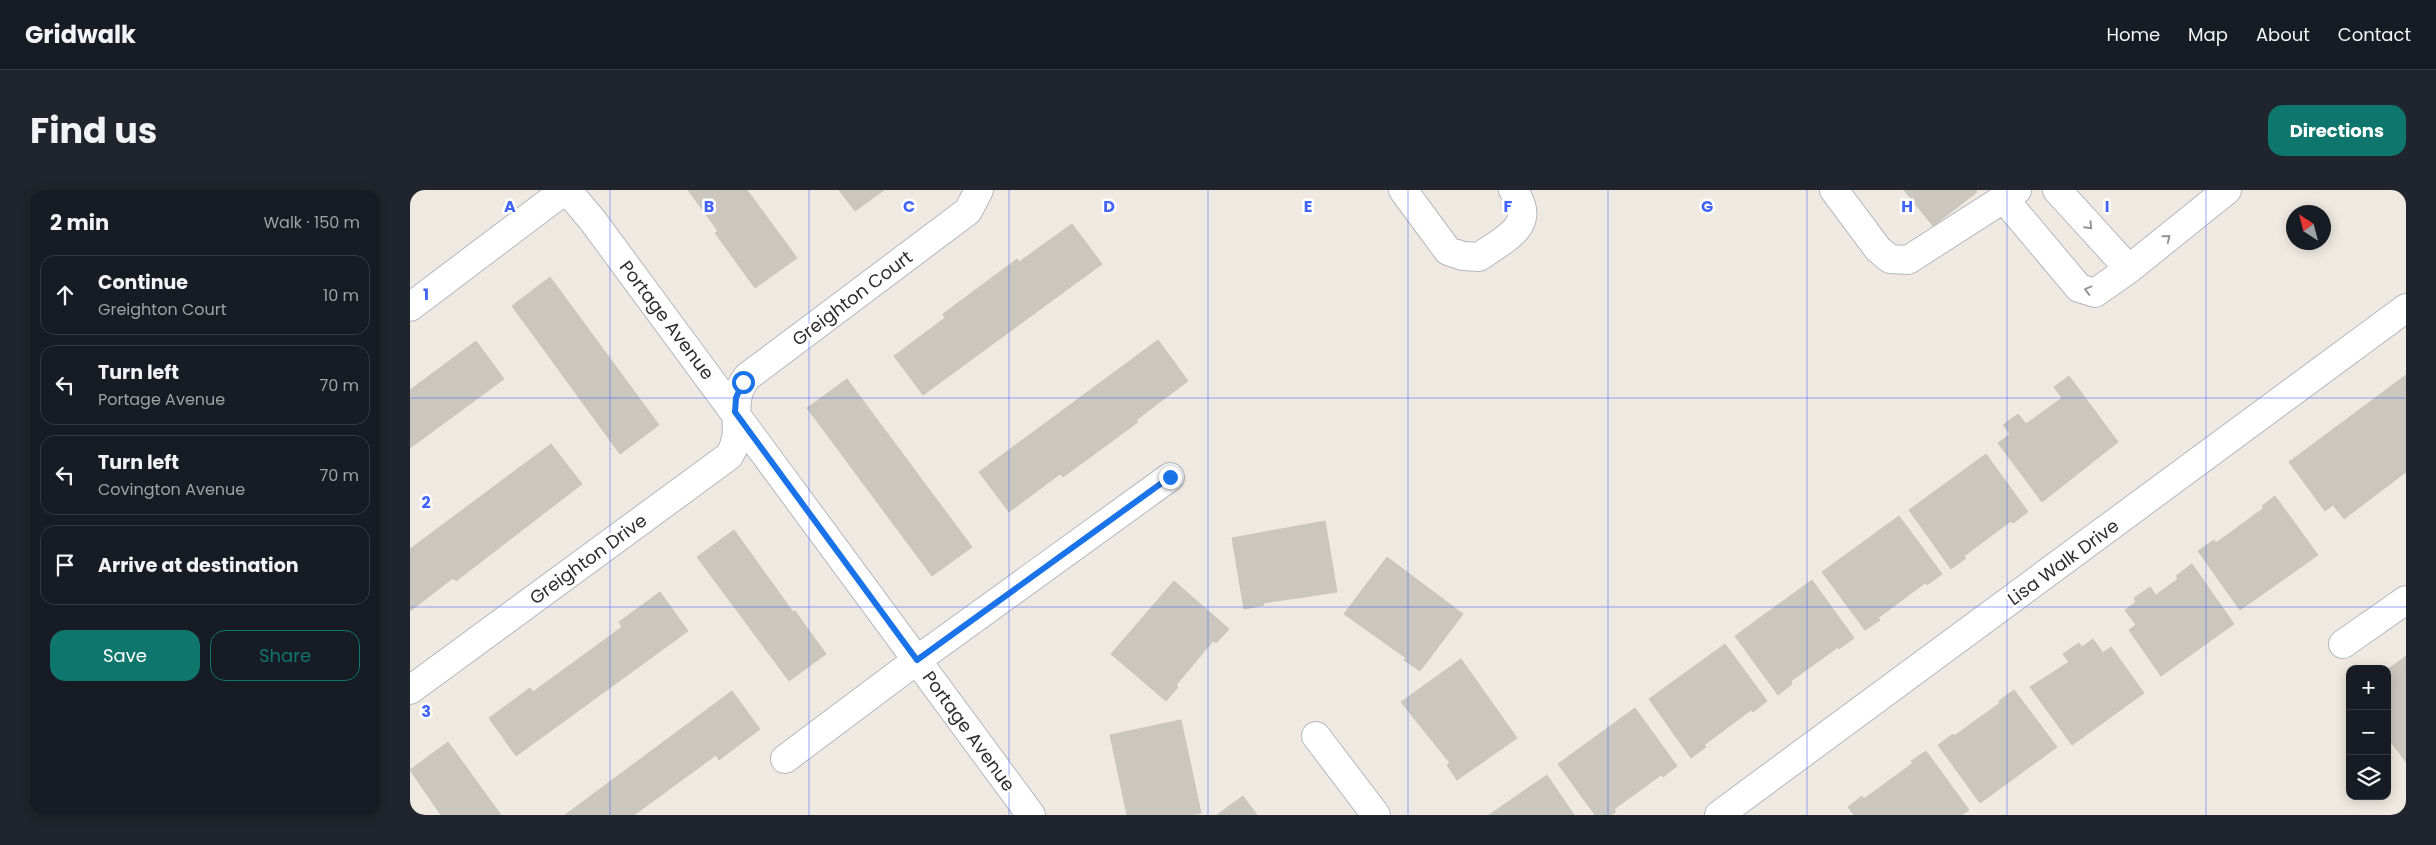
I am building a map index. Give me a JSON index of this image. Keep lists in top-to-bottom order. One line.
{"streets":{"street":["Greighton Court","Portage Avenue","Greighton Drive","Lisa Walk Drive"]},"crossings":[["Greighton Court","Portage Avenue"],["Greighton Court","Greighton Drive"],["Portage Avenue","Greighton Drive"]],"north":"top left","page":{"header":"Gridwalk","nav":["Home","Map","About","Contact"],"title":"Find us","buttons":["Directions",["Save","Share"]],"heading":["2 min","Walk · 150 m"],"list":[["Continue","Greighton Court","10 m"],["Turn left","Portage Avenue","70 m"],["Turn left","Covington Avenue","70 m"],"Arrive at destination"],"map_buttons":["+","−"]},"grid":{"columns":["A","B","C","D","E","F","G","H","I"],"rows":["1","2","3"]}}
